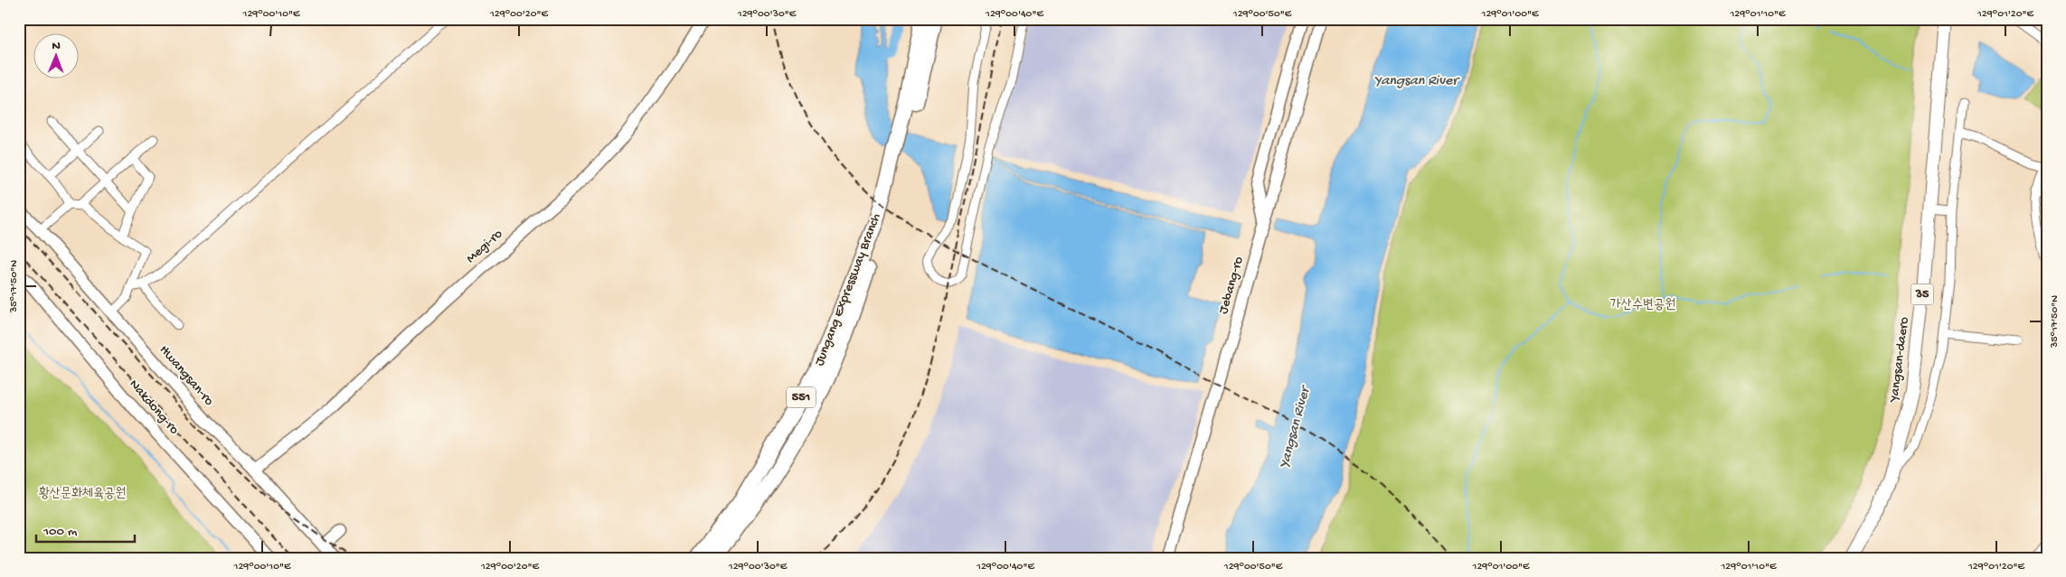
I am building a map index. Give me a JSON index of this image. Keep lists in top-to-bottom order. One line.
{"streets":{"highway":["Jungang Expressway Branch","551"],"main road":["35","Yangsan-daero"],"street":["Megi-ro","Jebang-ro","Hwangsan-ro","Nakdong-ro"]},"crossings":[["Megi-ro","Hwangsan-ro"]],"water":["Yangsan River"],"parks":["가산수변공원","황산문화체육공원"],"scale_bar":"100 m","north":"top","coordinates":["129°00'10\"E","129°00'20\"E","129°00'30\"E","129°00'40\"E","129°00'50\"E","129°01'00\"E","129°01'10\"E","129°01'20\"E","35°17'50\"N"]}
